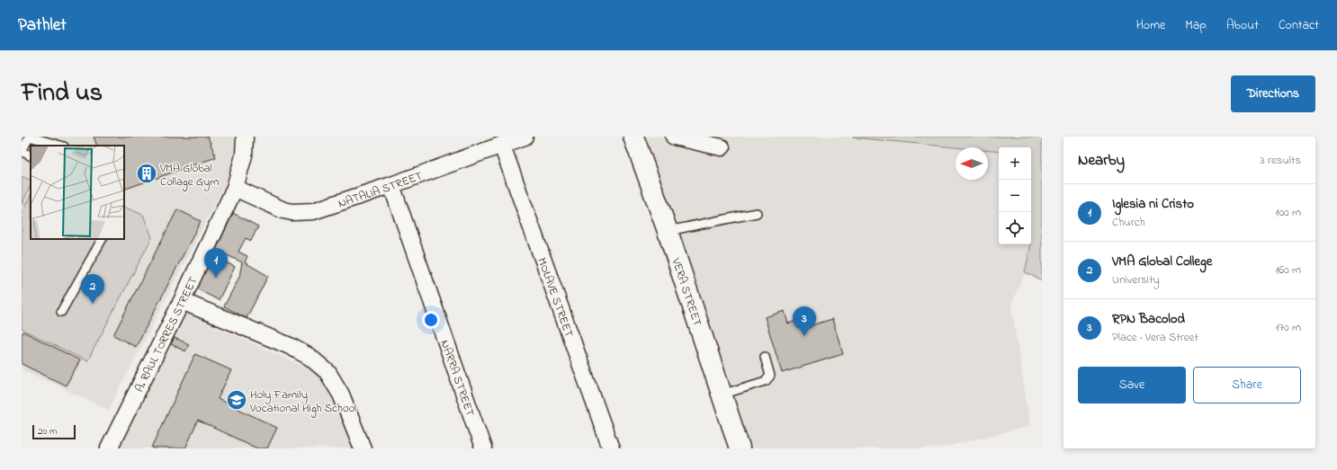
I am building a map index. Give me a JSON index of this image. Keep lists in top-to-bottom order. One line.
{"streets":{"street":["NATALIA STREET","VERA STREET","MOLAVE STREET","A. RAUL TORRES STREET","NARRA STREET"]},"crossings":[["NATALIA STREET","MOLAVE STREET"],["NATALIA STREET","A. RAUL TORRES STREET"],["NATALIA STREET","NARRA STREET"]],"places":{"building":["VMA Global Collage Gym"],"school or university":["Holy Family Vocational High School"]},"scale_bar":"20 m","north":"left","page":{"header":"Pathlet","nav":["Home","Map","About","Contact"],"title":"Find us","buttons":["Directions",["Save","Share"]],"heading":["Nearby","3 results"],"map_buttons":["+","−"],"list":[{"mark":"1","name":"Iglesia ni Cristo","note":"Church","value":"100 m"},{"mark":"2","name":"VMA Global College","note":"University","value":"160 m"},{"mark":"3","name":"RPN Bacolod","note":"Place · Vera Street","value":"170 m"}],"pins":["1","2","3"],"scale":"20 m"}}
